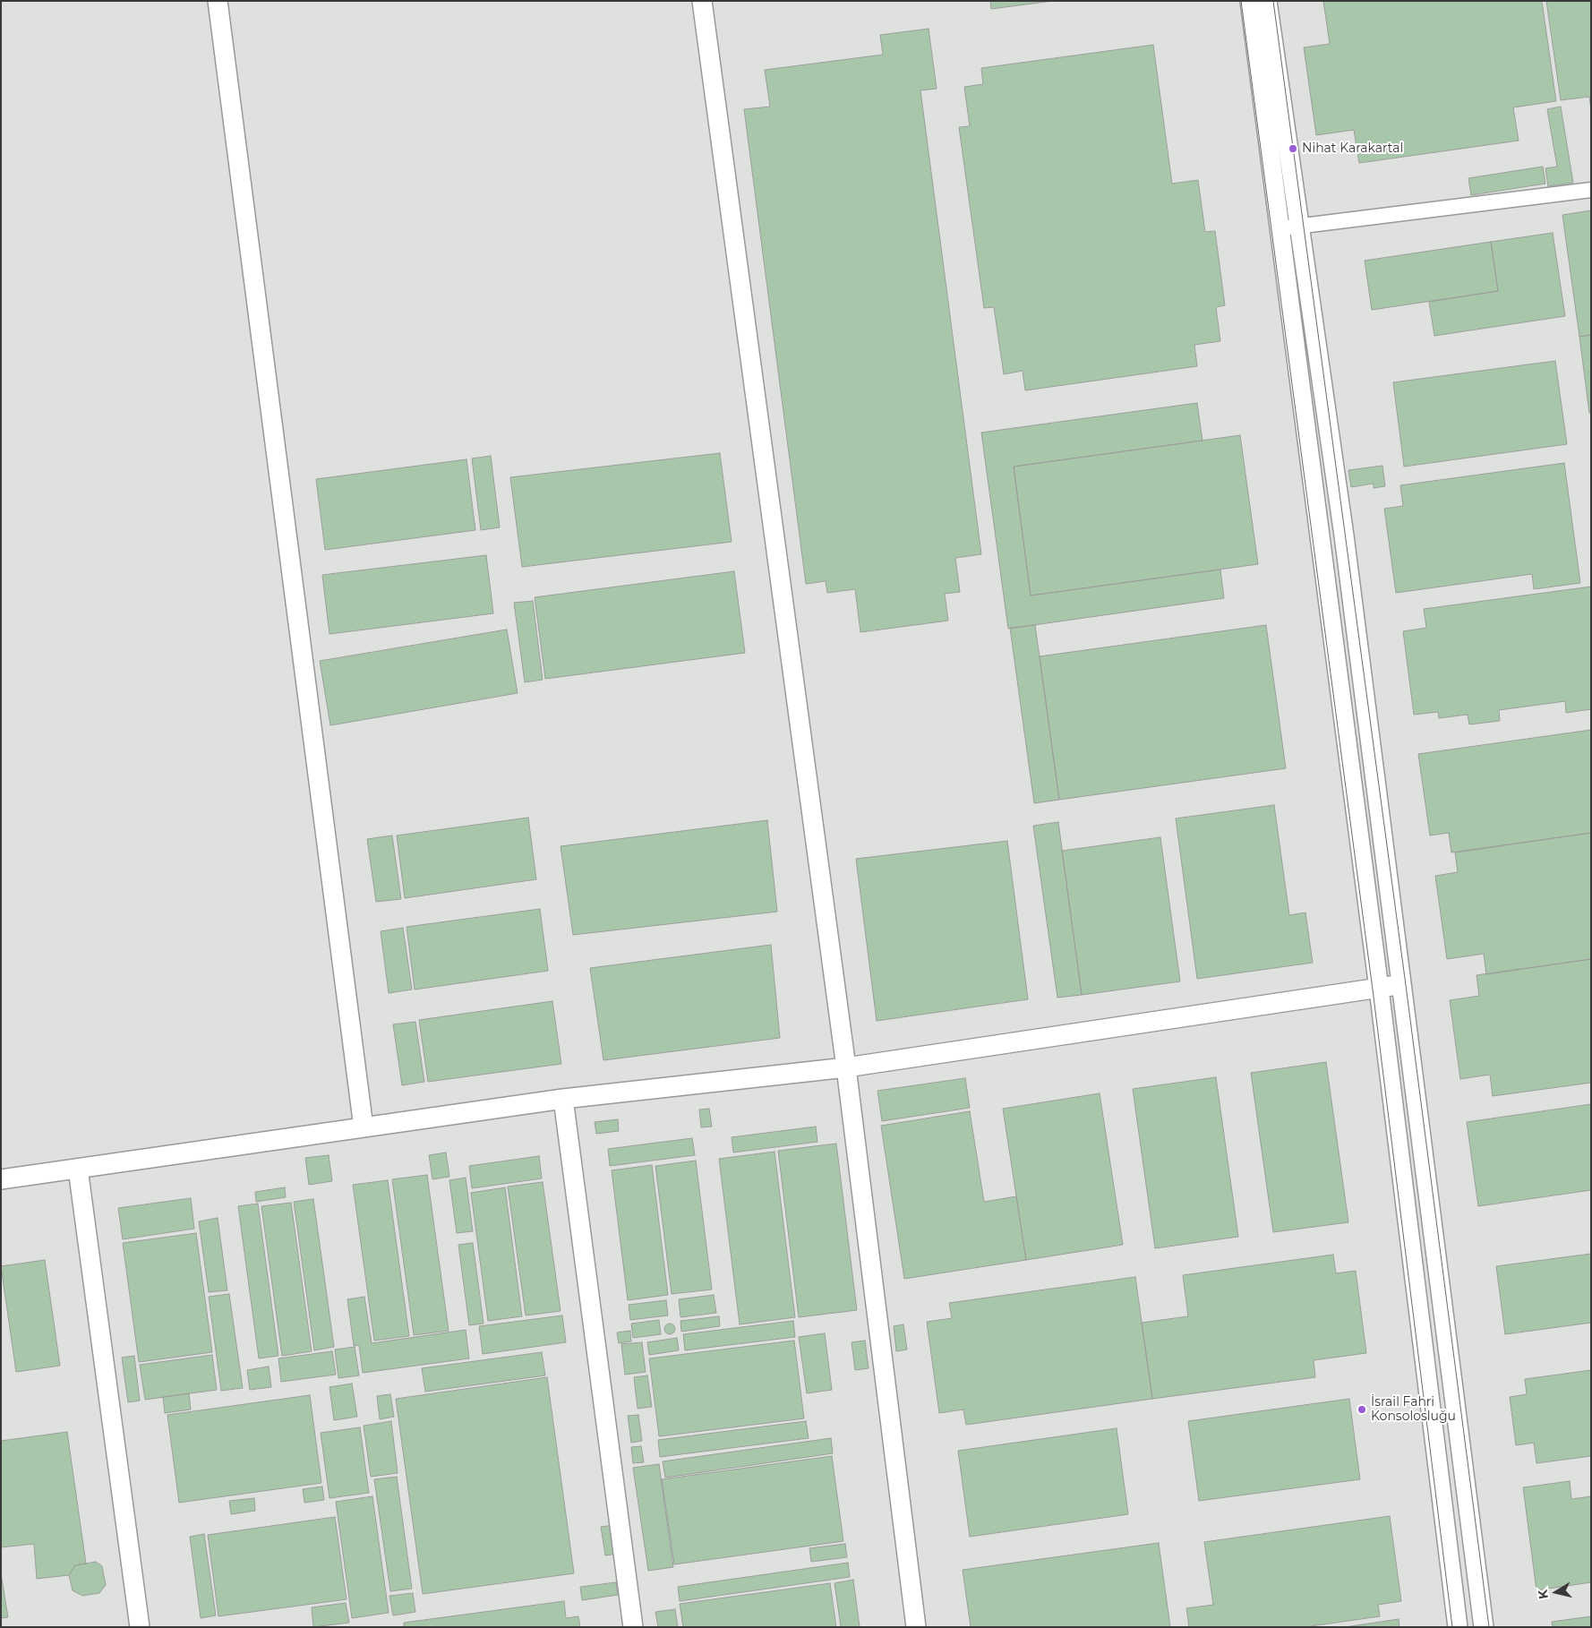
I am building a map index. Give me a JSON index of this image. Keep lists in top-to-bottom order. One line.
{"places":["Nihat Karakartal","İsrail Fahri Konsolosluğu"],"north":"left"}
